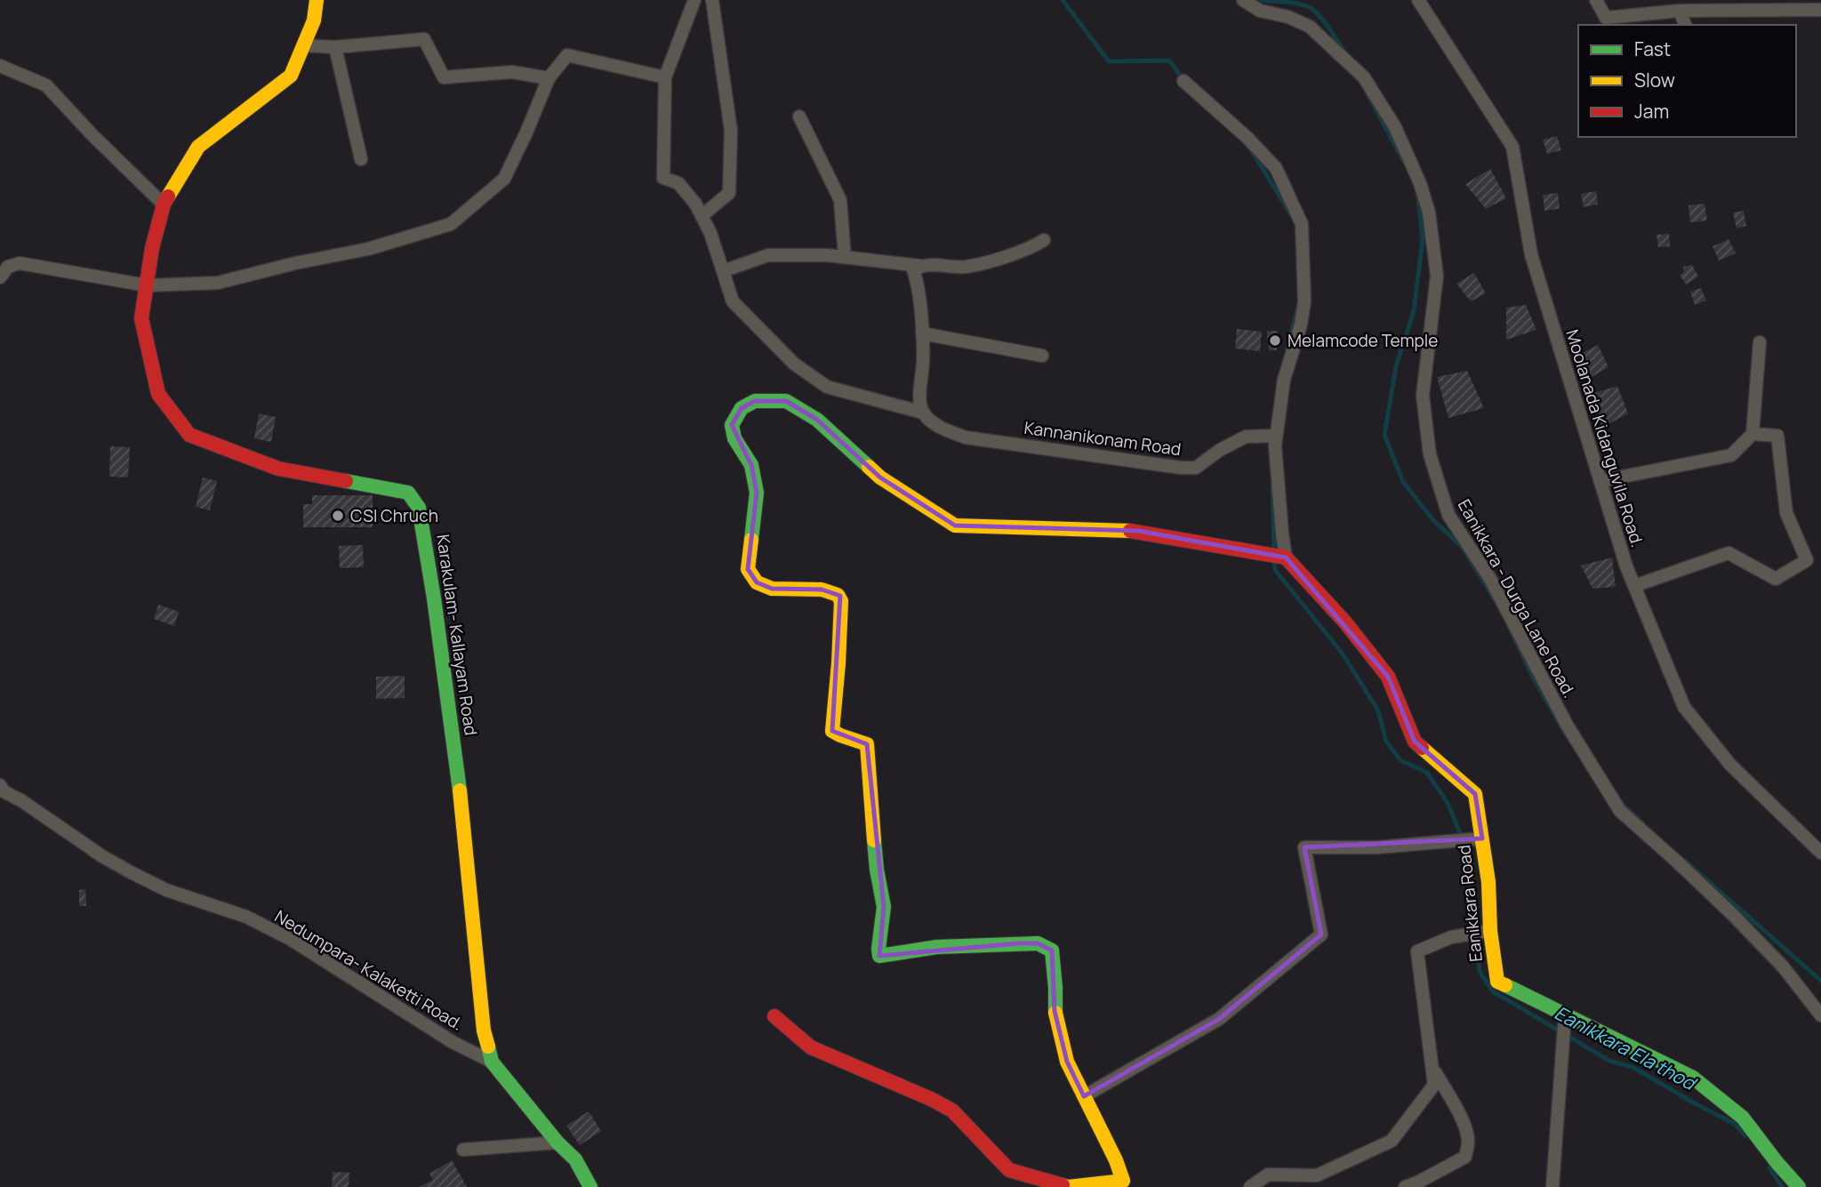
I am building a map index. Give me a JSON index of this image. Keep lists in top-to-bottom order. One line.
{"streets":{"street":["Kannanikonam Road","Moolanada Kidanguvila Road.","Eanikkara - Durga Lane Road.","Karakulam- Kallayam Road","Eanikkara Road","Nedumpara- Kalaketti Road."]},"crossings":[["Karakulam- Kallayam Road","Nedumpara- Kalaketti Road."]],"water":["Eanikkara Ela thod"],"places":["Melamcode Temple","CSI Chruch"],"legend":["Fast","Slow","Jam"]}
